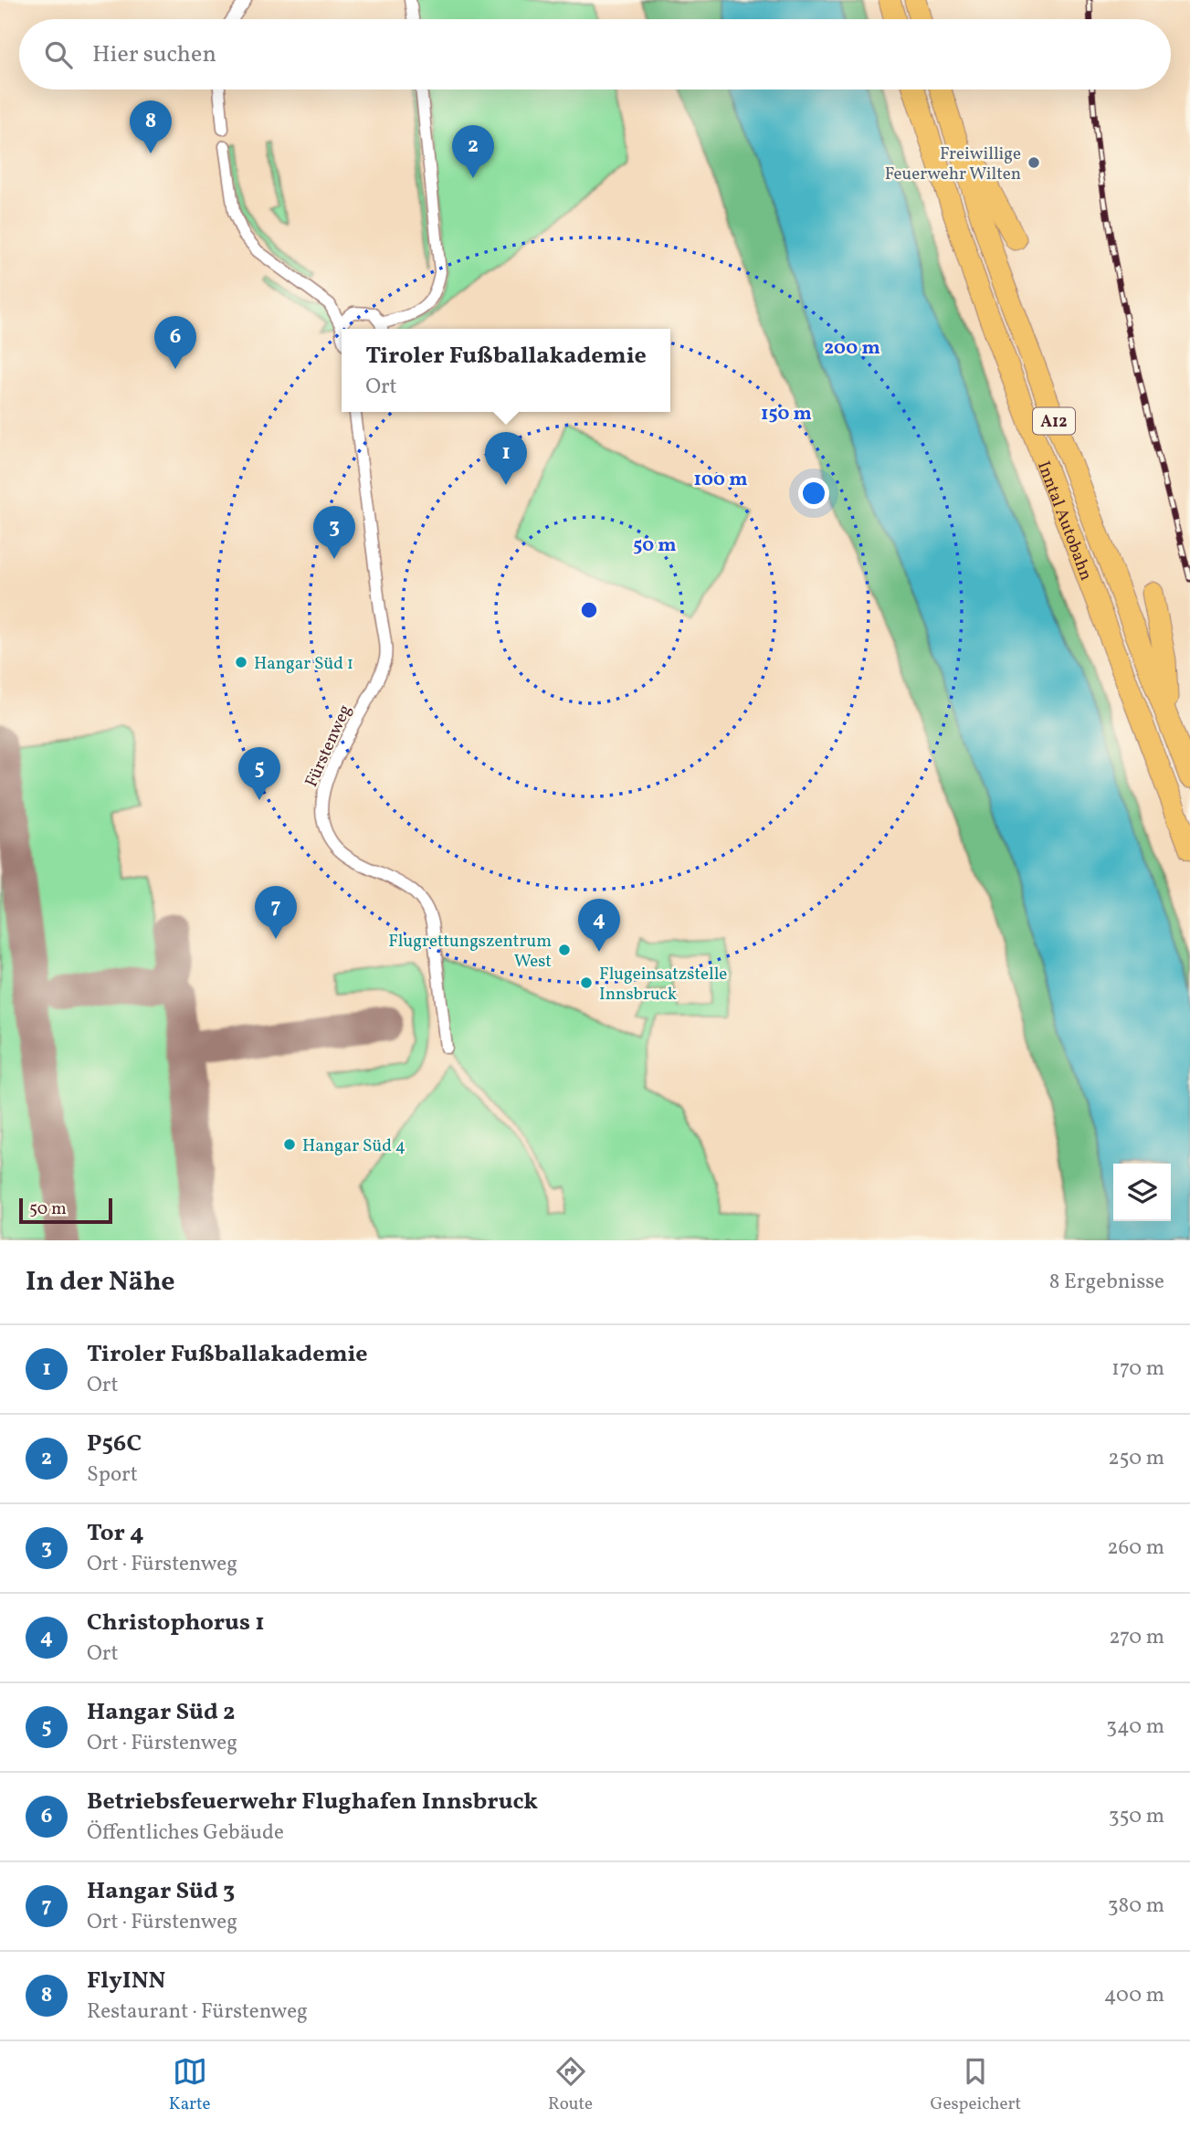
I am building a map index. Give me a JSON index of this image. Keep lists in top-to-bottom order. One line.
{"streets":{"highway":["A12","Inntal Autobahn"],"street":["Fürstenweg"]},"places":["Freiwillige Feuerwehr Wilten","Hangar Süd 1","Flugrettungszentrum West","Flugeinsatzstelle Innsbruck","Hangar Süd 4"],"scale_bar":"50 m","page":{"search":"Hier suchen","pins":["8","2","6","1","3","5","7","4"],"popup":["Tiroler Fußballakademie","Ort"],"scale":"50 m","heading":["In der Nähe","8 Ergebnisse"],"list":[{"mark":"1","name":"Tiroler Fußballakademie","note":"Ort","value":"170 m"},{"mark":"2","name":"P56C","note":"Sport","value":"250 m"},{"mark":"3","name":"Tor 4","note":"Ort · Fürstenweg","value":"260 m"},{"mark":"4","name":"Christophorus 1","note":"Ort","value":"270 m"},{"mark":"5","name":"Hangar Süd 2","note":"Ort · Fürstenweg","value":"340 m"},{"mark":"6","name":"Betriebsfeuerwehr Flughafen Innsbruck","note":"Öffentliches Gebäude","value":"350 m"},{"mark":"7","name":"Hangar Süd 3","note":"Ort · Fürstenweg","value":"380 m"},{"mark":"8","name":"FlyINN","note":"Restaurant · Fürstenweg","value":"400 m"}],"nav":["Karte","Route","Gespeichert"]},"rings":["200 m","150 m","100 m","50 m"]}
